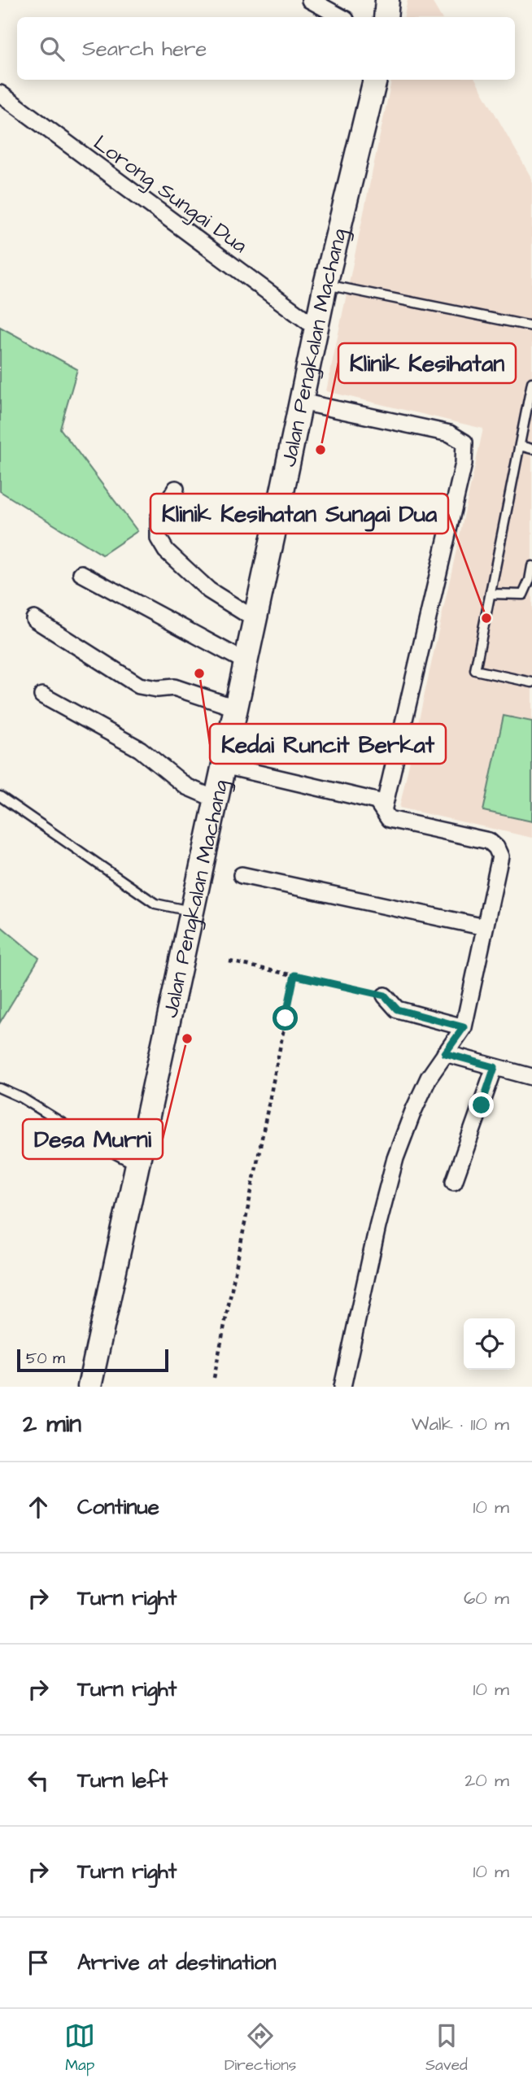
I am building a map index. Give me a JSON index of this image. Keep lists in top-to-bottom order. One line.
{"streets":{"main road":["Jalan Pengkalan Machang"],"street":["Lorong Sungai Dua"]},"crossings":[["Lorong Sungai Dua","Jalan Pengkalan Machang"]],"places":["Klinik Kesihatan","Klinik Kesihatan Sungai Dua","Kedai Runcit Berkat","Desa Murni"],"scale_bar":"50 m","page":{"search":"Search here","scale":"50 m","heading":["2 min","Walk · 110 m"],"list":[["Continue","10 m"],["Turn right","60 m"],["Turn right","10 m"],["Turn left","20 m"],["Turn right","10 m"],"Arrive at destination"],"nav":["Map","Directions","Saved"]}}
